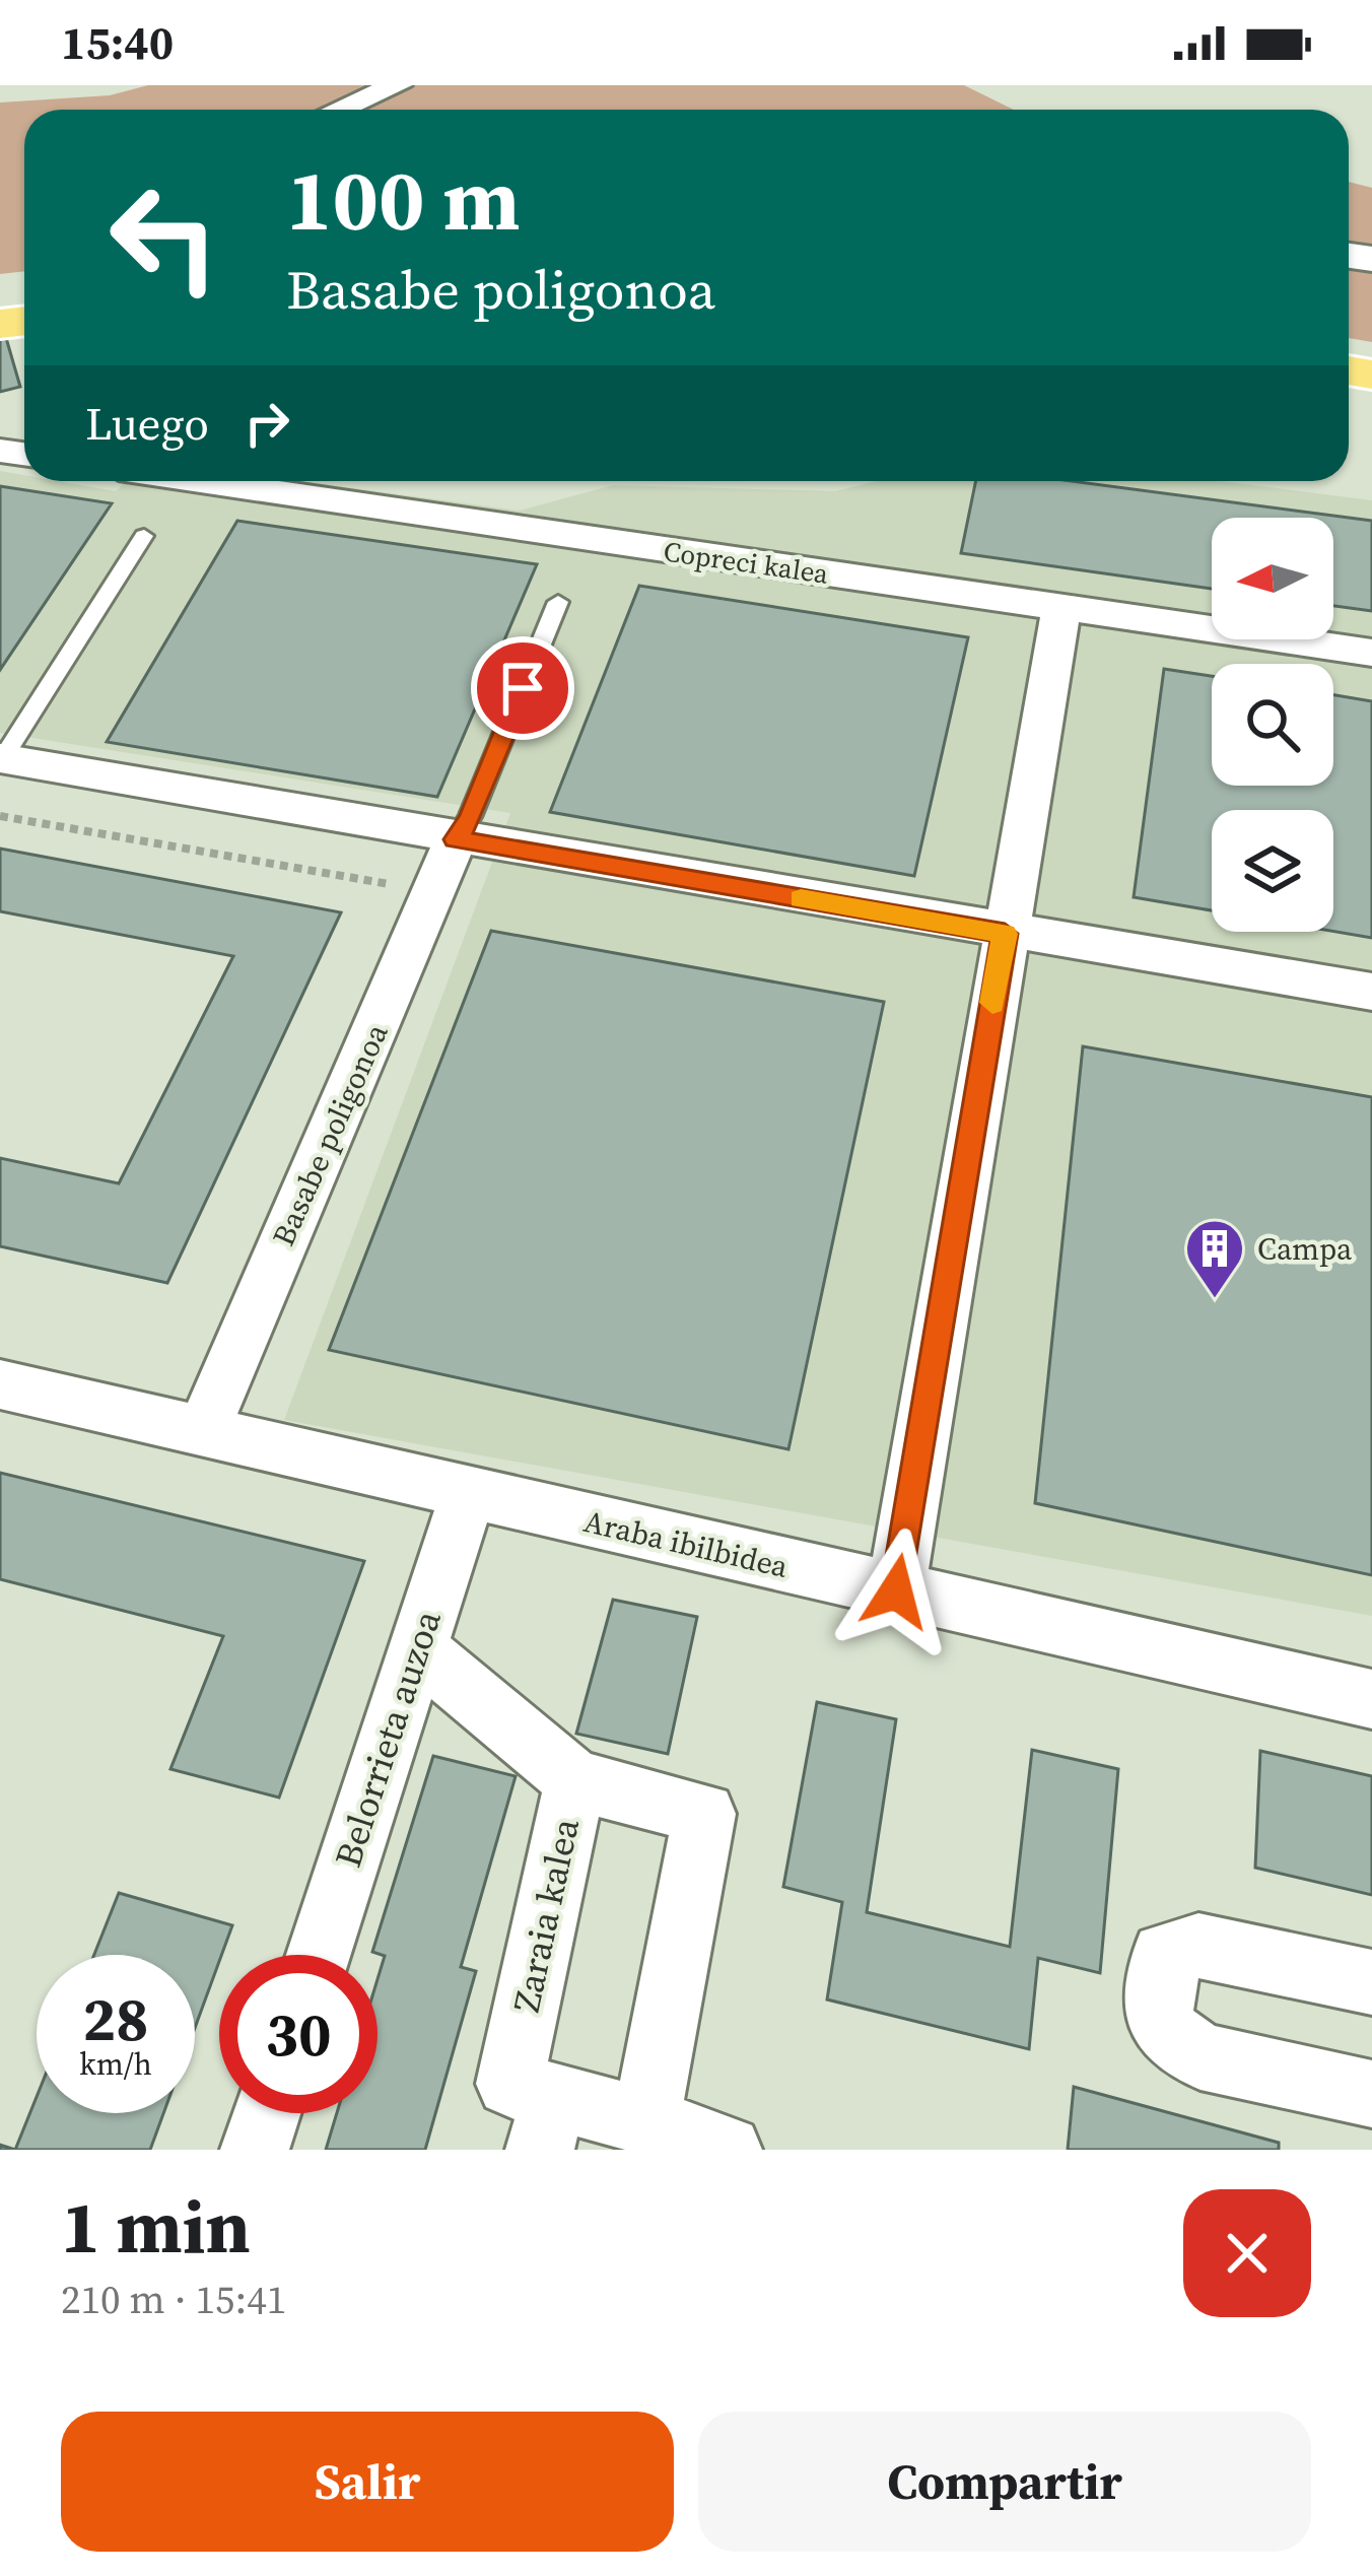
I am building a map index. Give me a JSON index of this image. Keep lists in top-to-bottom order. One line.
{"streets":{"street":["Copreci kalea","Basabe poligonoa","Araba ibilbidea","Belorrieta auzoa","Zaraia kalea"]},"crossings":[["Basabe poligonoa","Araba ibilbidea"],["Araba ibilbidea","Belorrieta auzoa"],["Belorrieta auzoa","Zaraia kalea"]],"places":{"building":["Campa"]},"north":"left","page":{"status":"15:40","turn":["100 m","Basabe poligonoa"],"then":"Luego","speed":"28 km/h","limit":"30","heading":["1 min","210 m · 15:41"],"buttons":["Salir","Compartir"]}}
